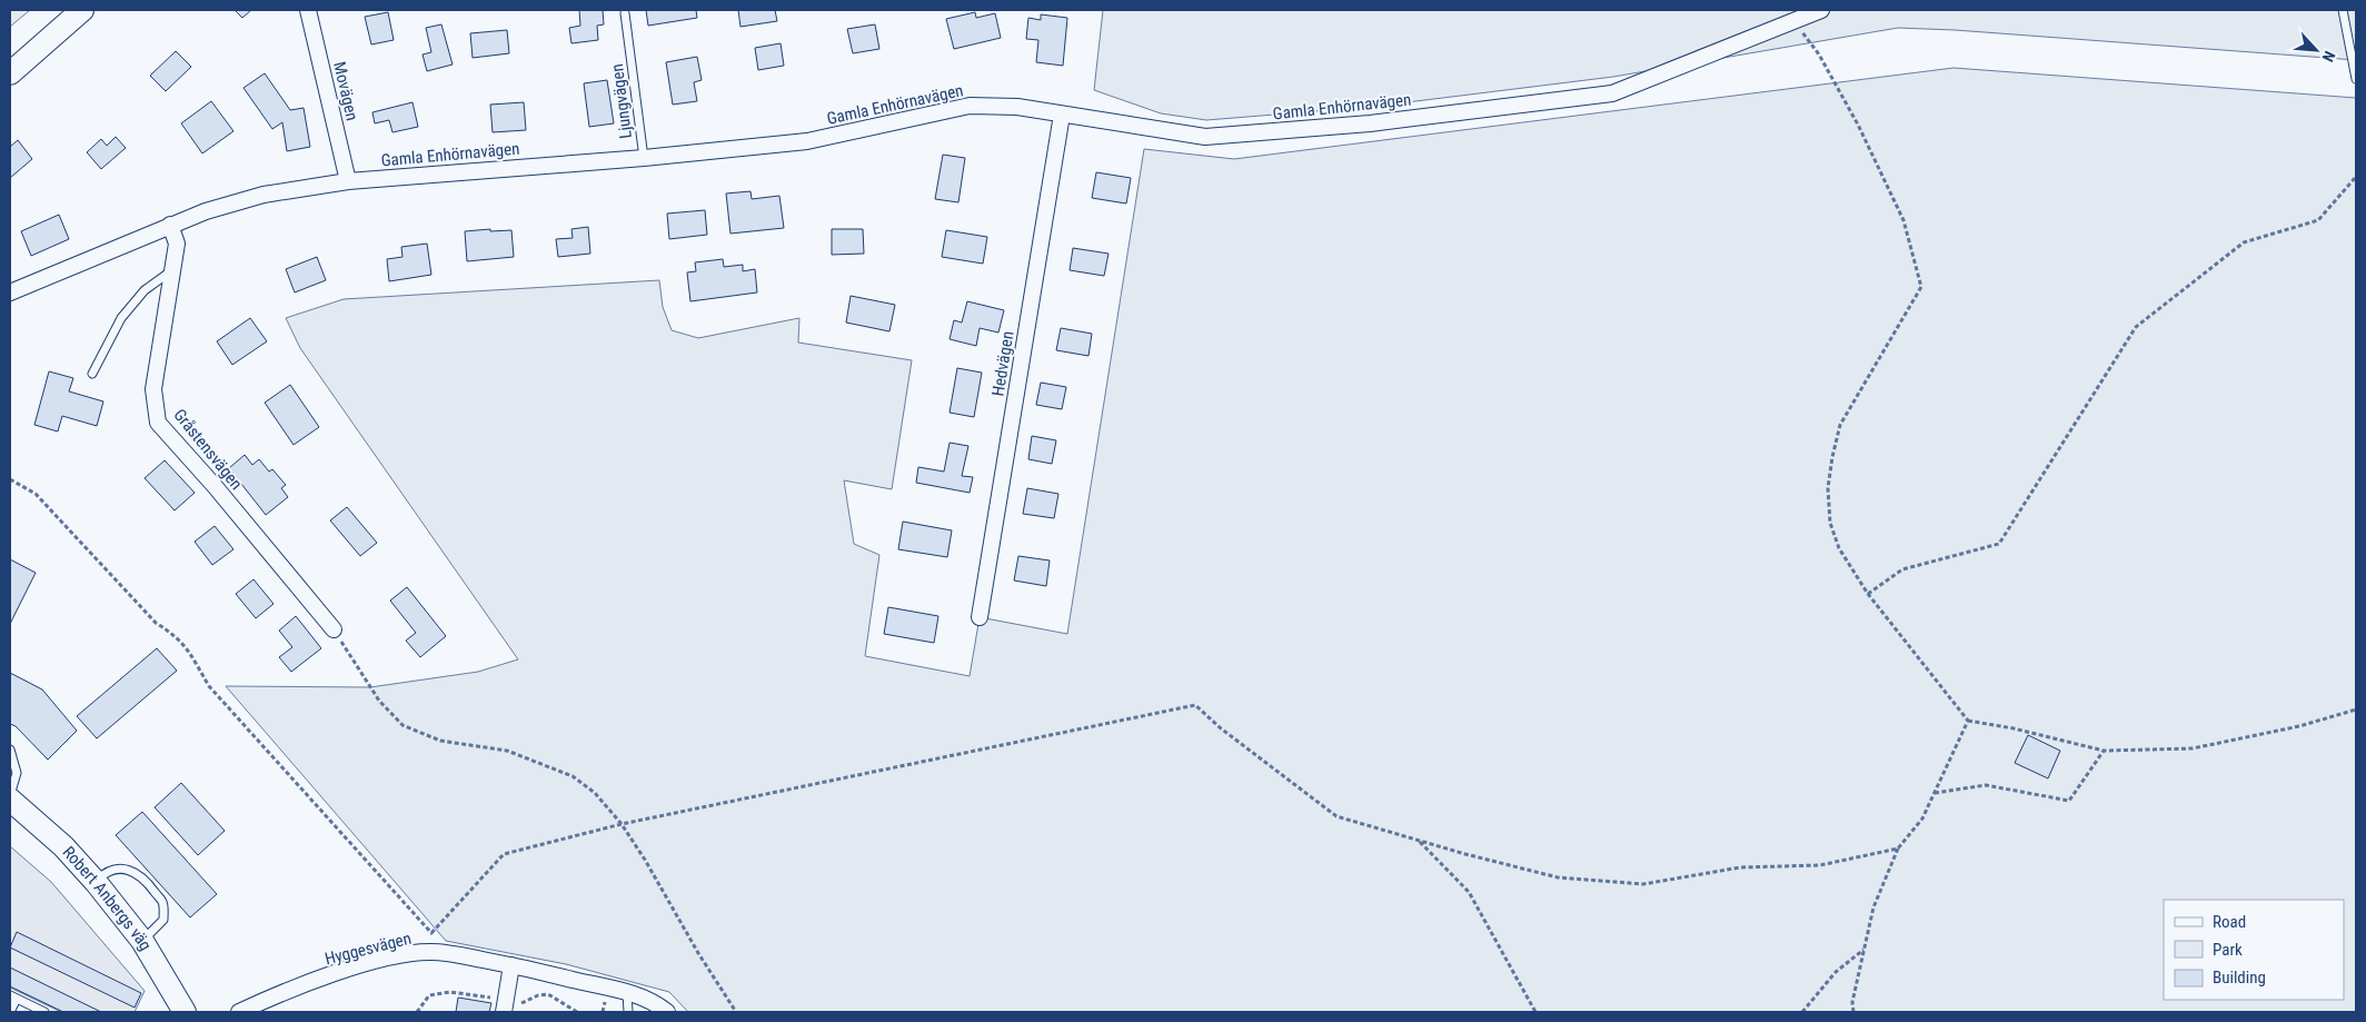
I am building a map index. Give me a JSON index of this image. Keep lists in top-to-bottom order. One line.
{"streets":{"street":["Movägen","Gamla Enhörnavägen","Hedvägen","Gråstensvägen","Robert Anbergs väg","Hyggesvägen"],"lane":["Ljungvägen"]},"crossings":[["Movägen","Gamla Enhörnavägen"],["Ljungvägen","Gamla Enhörnavägen"],["Gamla Enhörnavägen","Hedvägen"],["Gamla Enhörnavägen","Gråstensvägen"]],"legend":["Road","Park","Building"],"north":"bottom right"}
